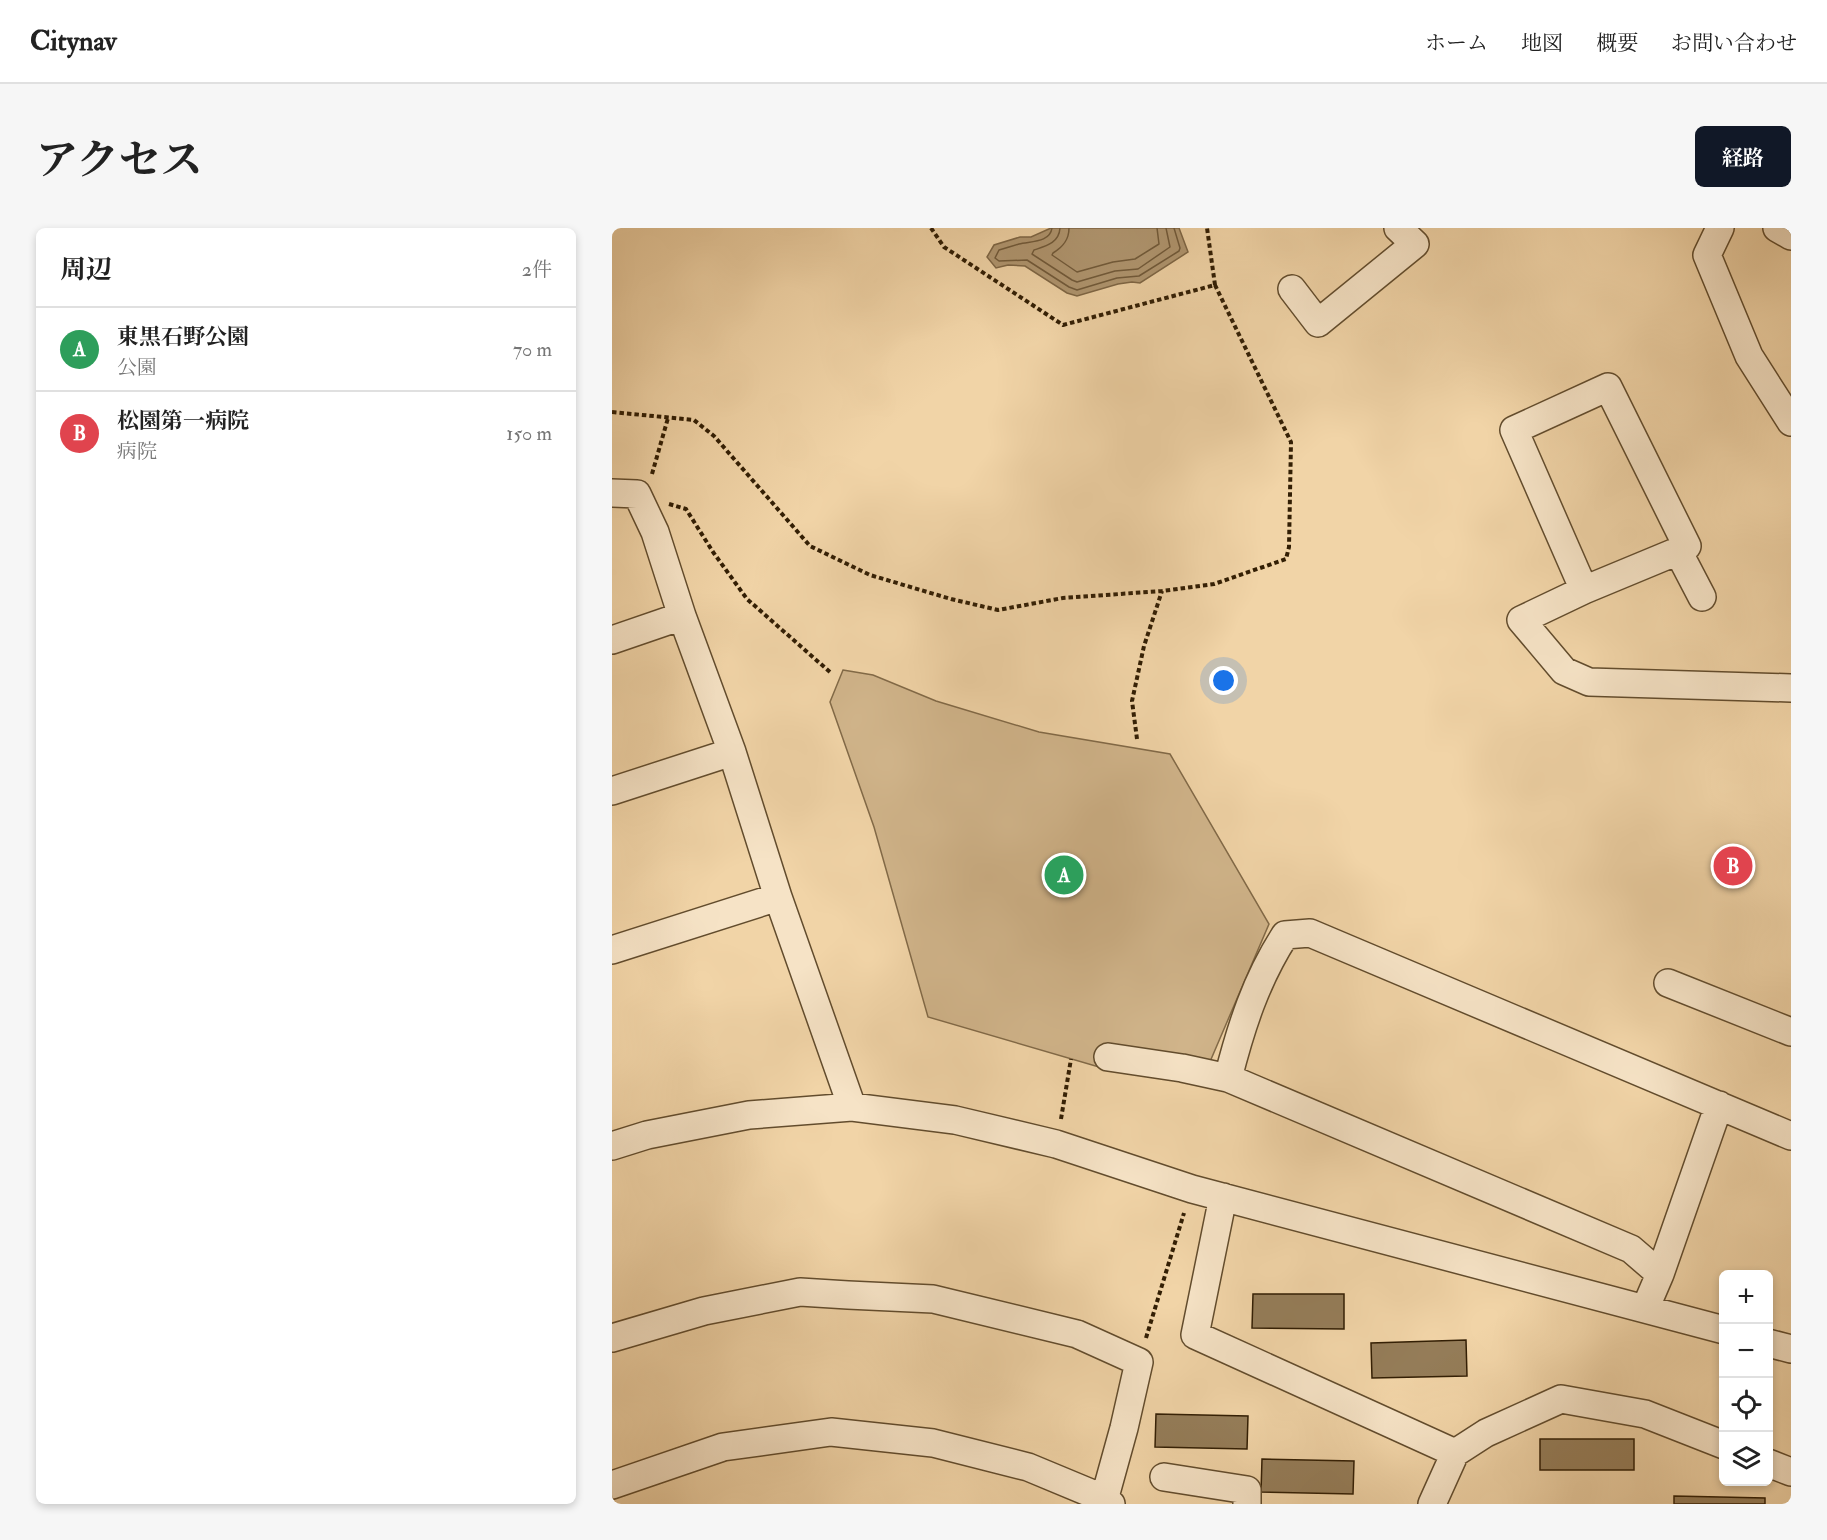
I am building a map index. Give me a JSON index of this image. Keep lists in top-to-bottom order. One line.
{"page":{"header":"Citynav","nav":["ホーム","地図","概要","お問い合わせ"],"title":"アクセス","buttons":"経路","heading":["周辺","2件"],"list":[{"mark":"A","name":"東黒石野公園","note":"公園","value":"70 m"},{"mark":"B","name":"松園第一病院","note":"病院","value":"150 m"}],"pins":["B","A"],"map_buttons":["+","−"]}}
